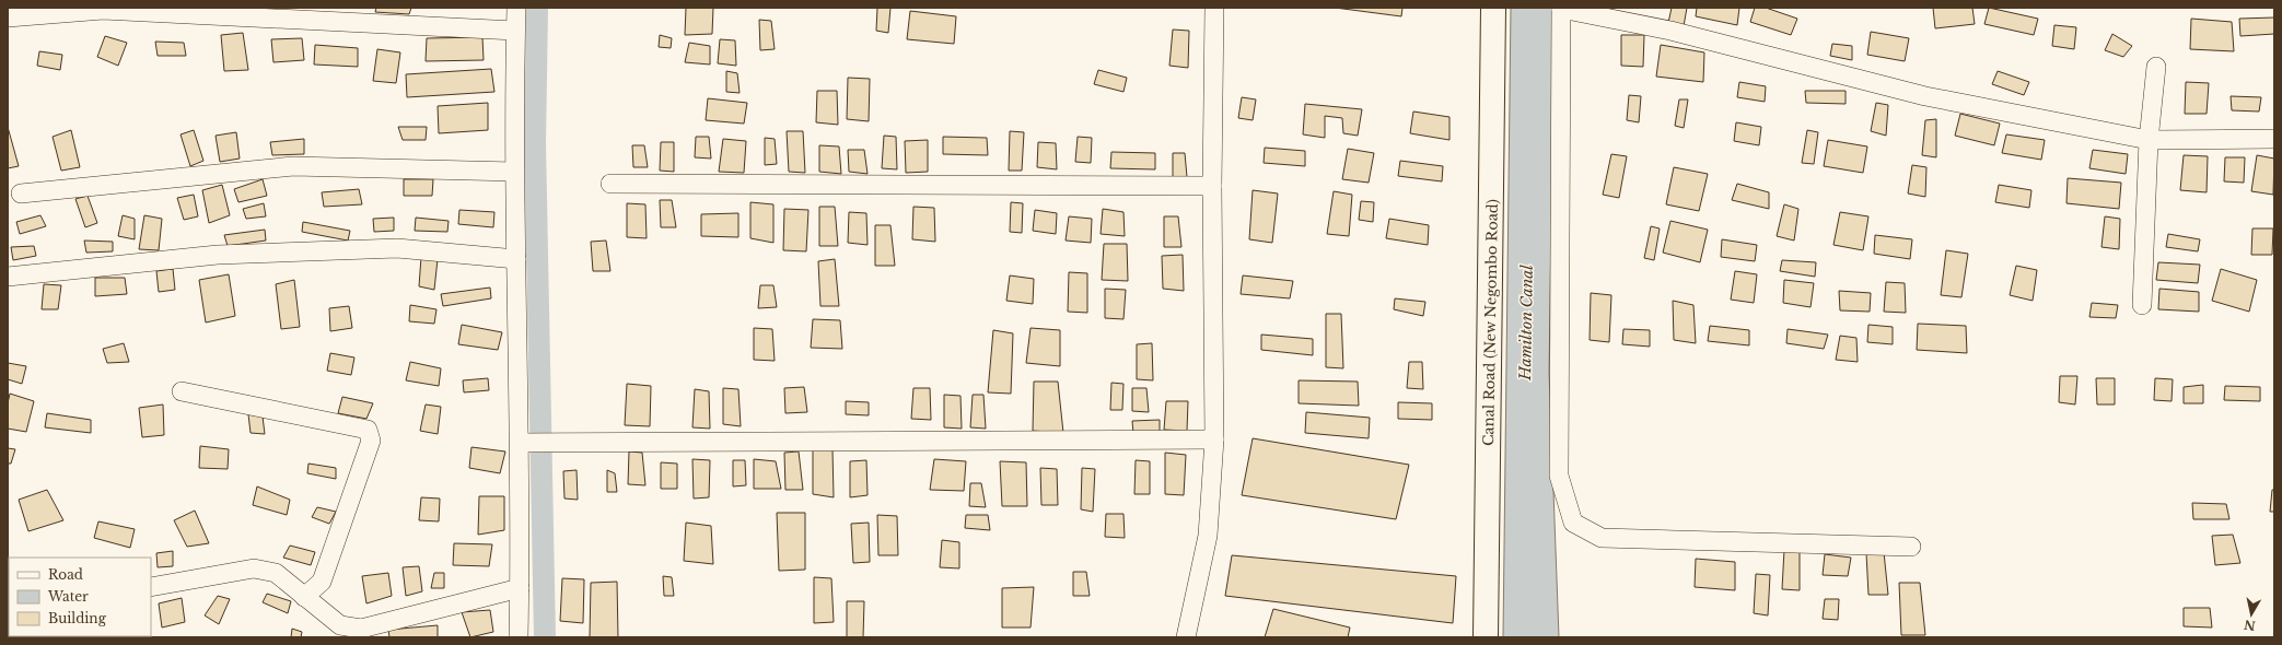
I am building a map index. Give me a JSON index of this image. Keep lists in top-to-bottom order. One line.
{"streets":{"main road":["Canal Road (New Negombo Road)"]},"water":["Hamilton Canal"],"legend":["Road","Water","Building"],"north":"bottom"}
